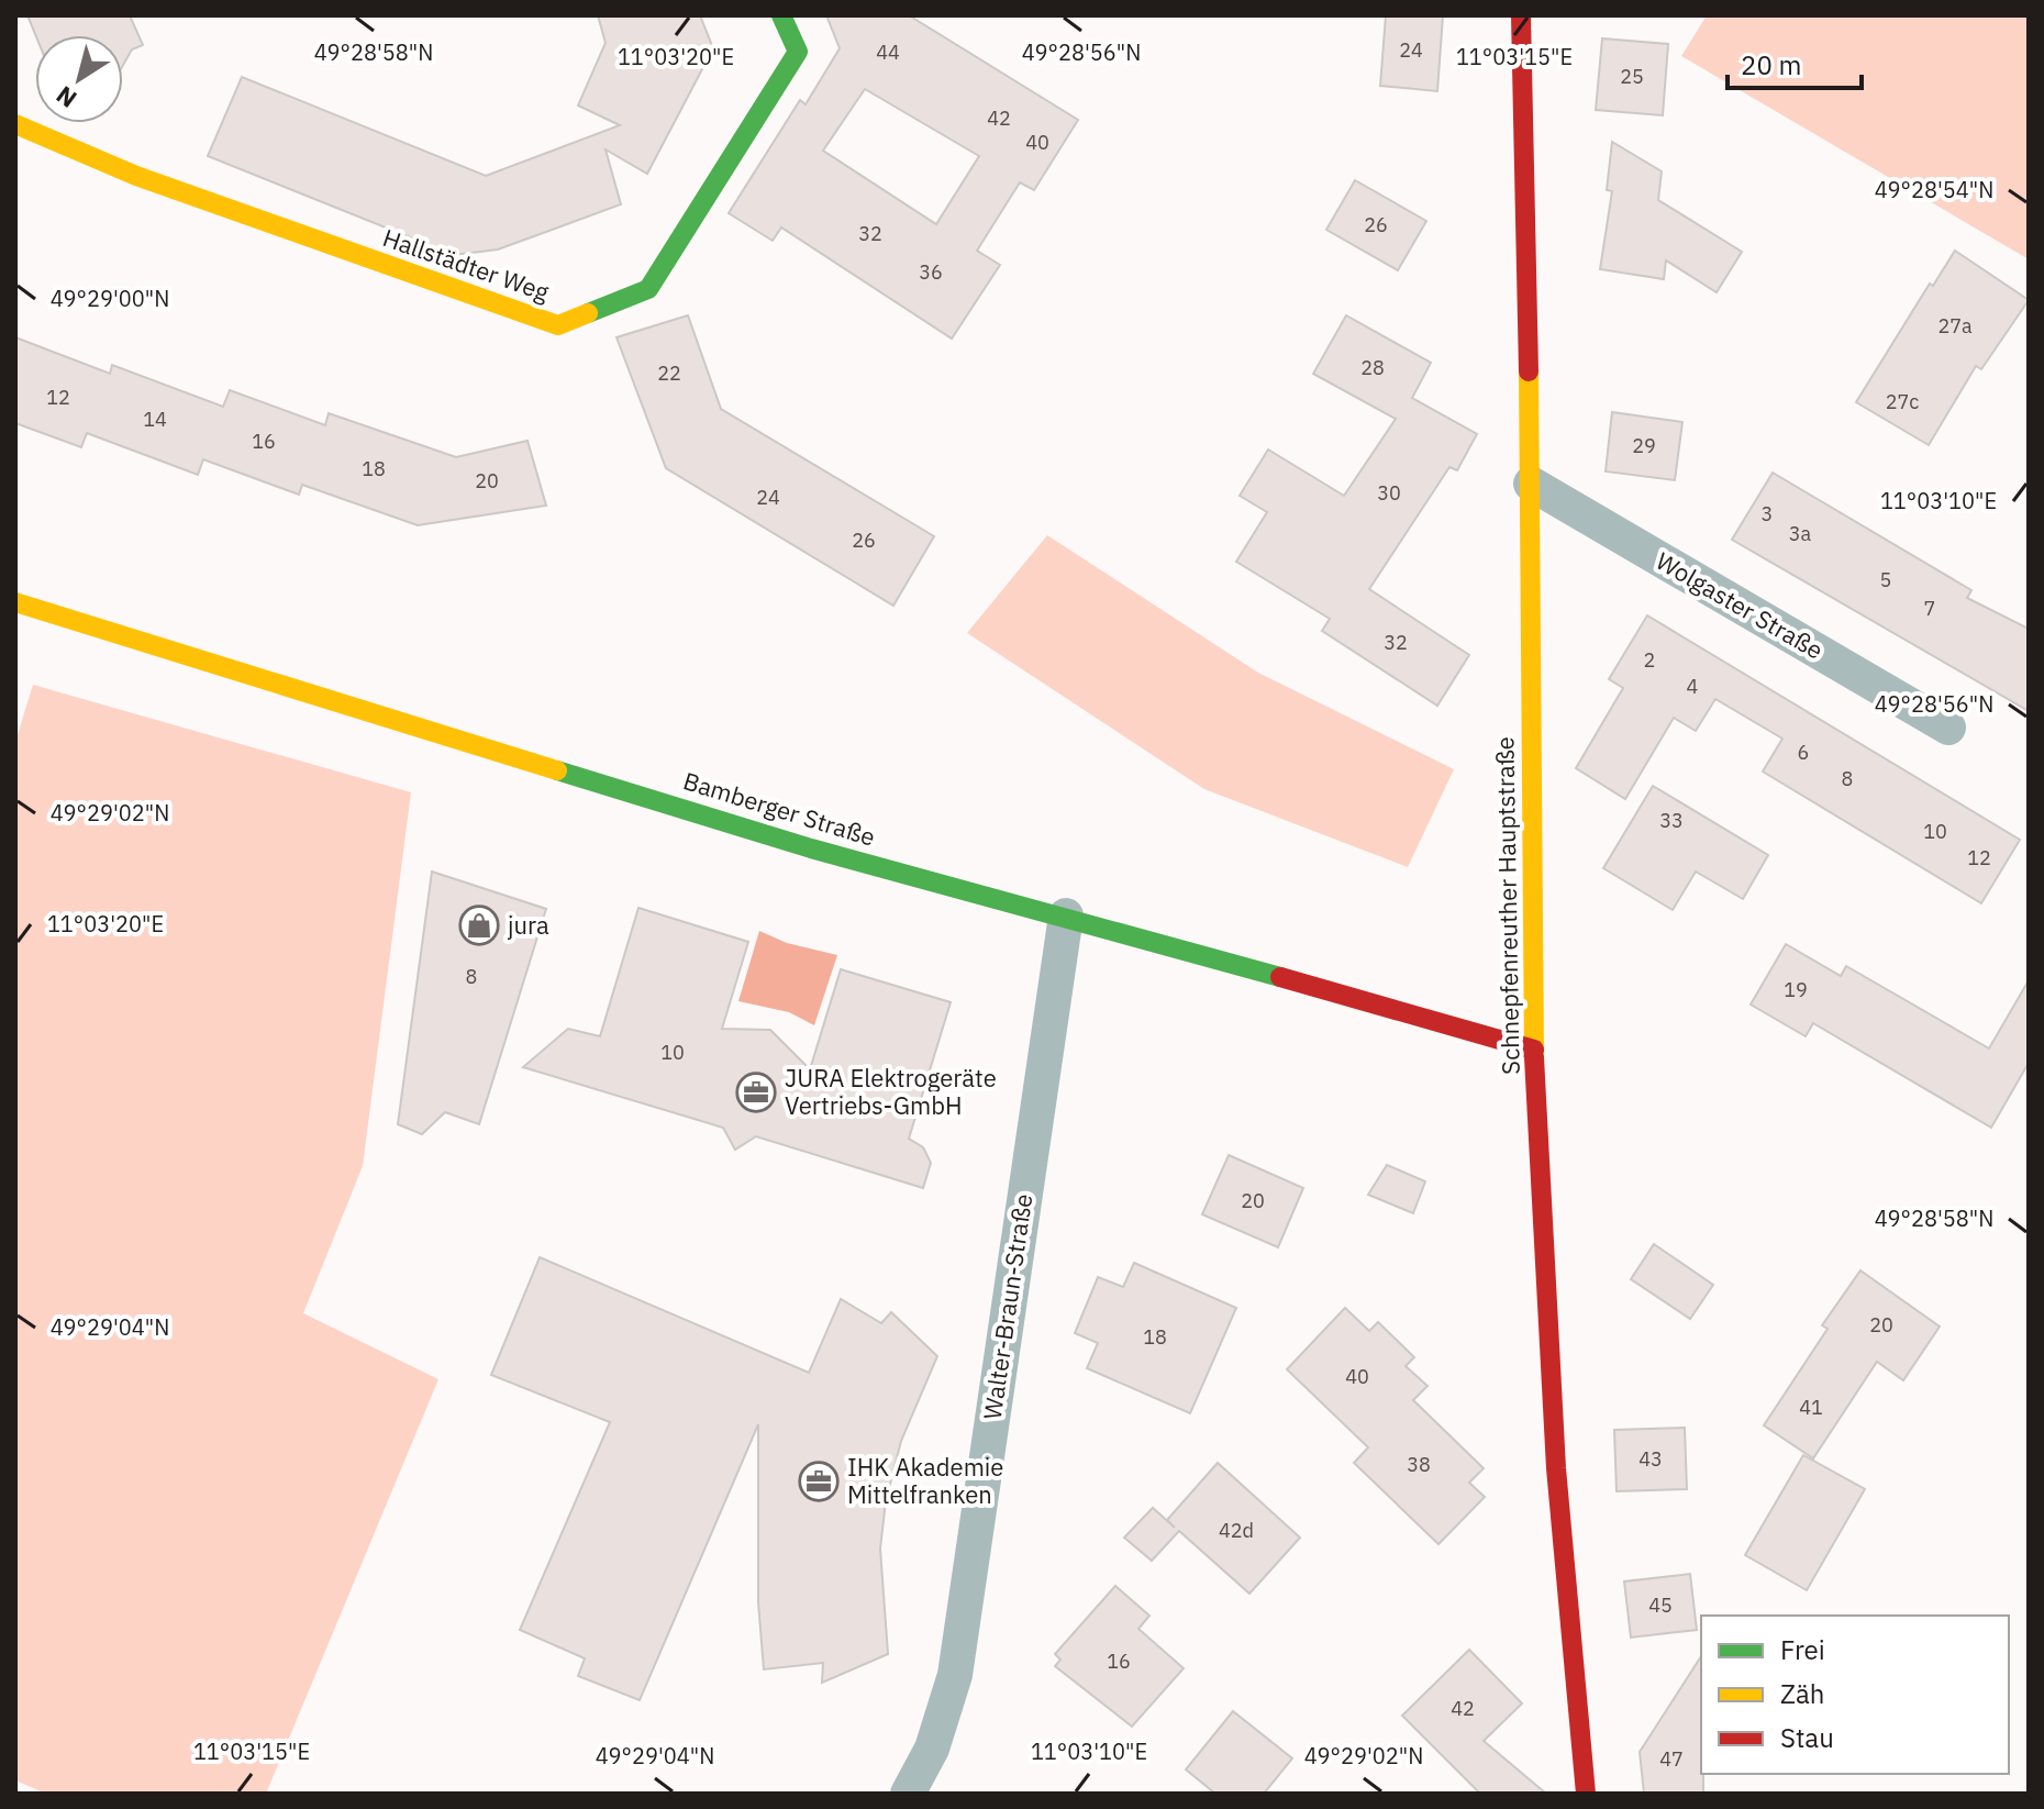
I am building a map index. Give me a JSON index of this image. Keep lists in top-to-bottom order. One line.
{"streets":{"street":["Hallstädter Weg","Wolgaster Straße","Bamberger Straße","Schnepfenreuther Hauptstraße","Walter-Braun-Straße"]},"crossings":[["Wolgaster Straße","Schnepfenreuther Hauptstraße"],["Bamberger Straße","Schnepfenreuther Hauptstraße"],["Bamberger Straße","Walter-Braun-Straße"]],"places":{"shop":["jura"],"office":["JURA Elektrogeräte Vertriebs-GmbH","IHK Akademie Mittelfranken"]},"house_numbers":["24","44","25","42","40","26","32","36","27a","28","22","12","27c","14","16","29","18","20","30","24","3","3a","26","5","7","32","2","4","6","8","33","10","12","8","19","10","20","20","18","40","41","43","38","42d","45","16","42","47"],"legend":["Frei","Zäh","Stau"],"scale_bar":"20 m","north":"bottom left","coordinates":["49°28'58\"N","49°28'56\"N","11°03'20\"E","11°03'15\"E","49°28'54\"N","49°29'00\"N","11°03'10\"E","49°29'02\"N","49°29'04\"N"]}
